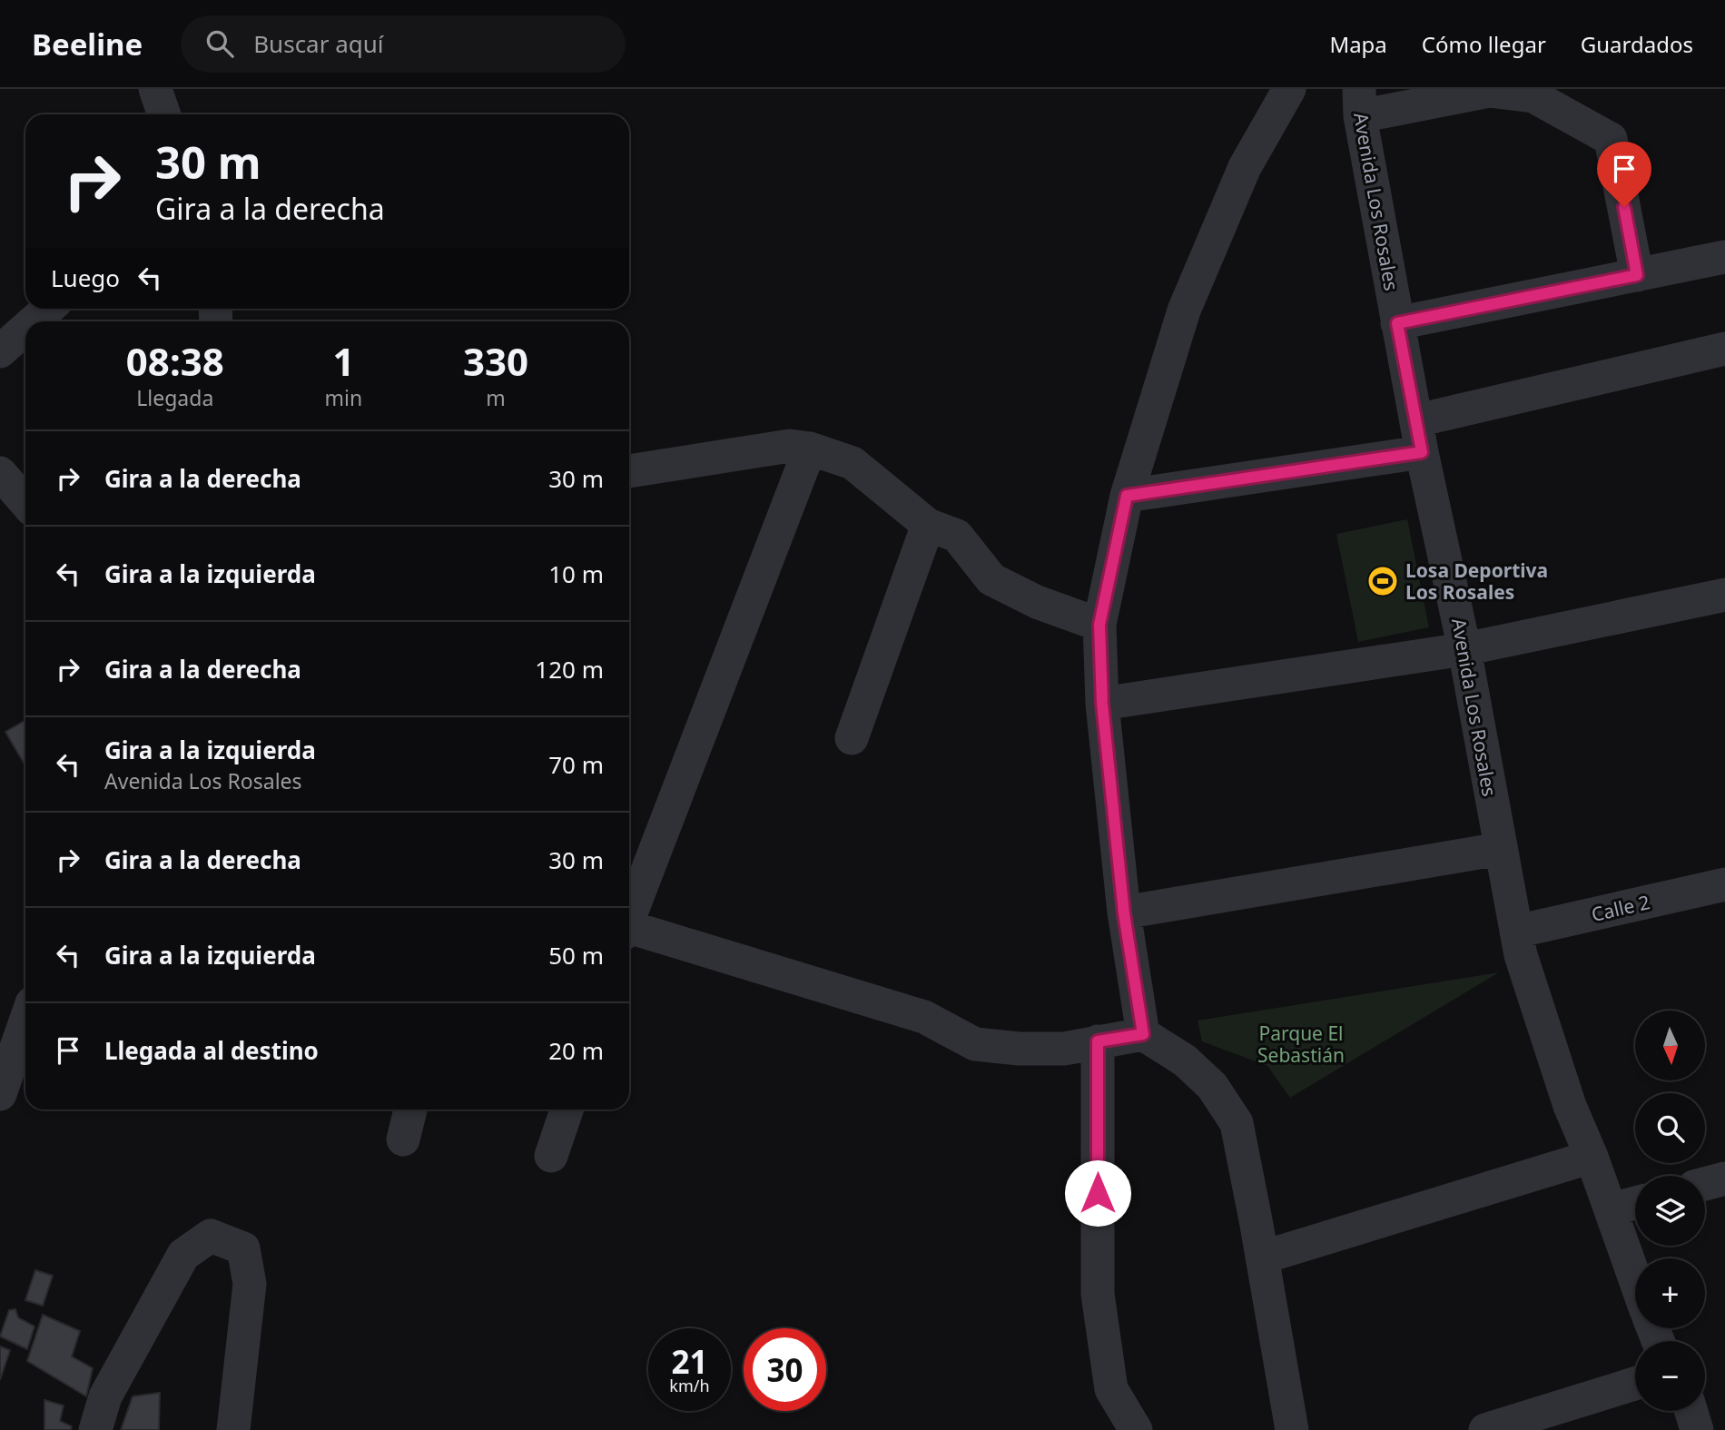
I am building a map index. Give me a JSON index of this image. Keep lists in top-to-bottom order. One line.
{"streets":{"street":["Avenida Los Rosales","Calle 2"]},"crossings":[["Avenida Los Rosales","Calle 2"]],"parks":["Parque El Sebastián"],"places":{"sports":["Losa Deportiva Los Rosales"]},"north":"bottom","page":{"header":"Beeline","search":"Buscar aquí","nav":["Mapa","Cómo llegar","Guardados"],"turn":["30 m","Gira a la derecha"],"then":"Luego","eta":["08:38","Llegada","1","min","330","m"],"list":[{"name":"Gira a la derecha","value":"30 m"},{"name":"Gira a la izquierda","value":"10 m"},{"name":"Gira a la derecha","value":"120 m"},{"name":"Gira a la izquierda","note":"Avenida Los Rosales","value":"70 m"},{"name":"Gira a la derecha","value":"30 m"},{"name":"Gira a la izquierda","value":"50 m"},{"name":"Llegada al destino","value":"20 m"}],"map_buttons":["+","−"],"speed":"21 km/h","limit":"30"}}
